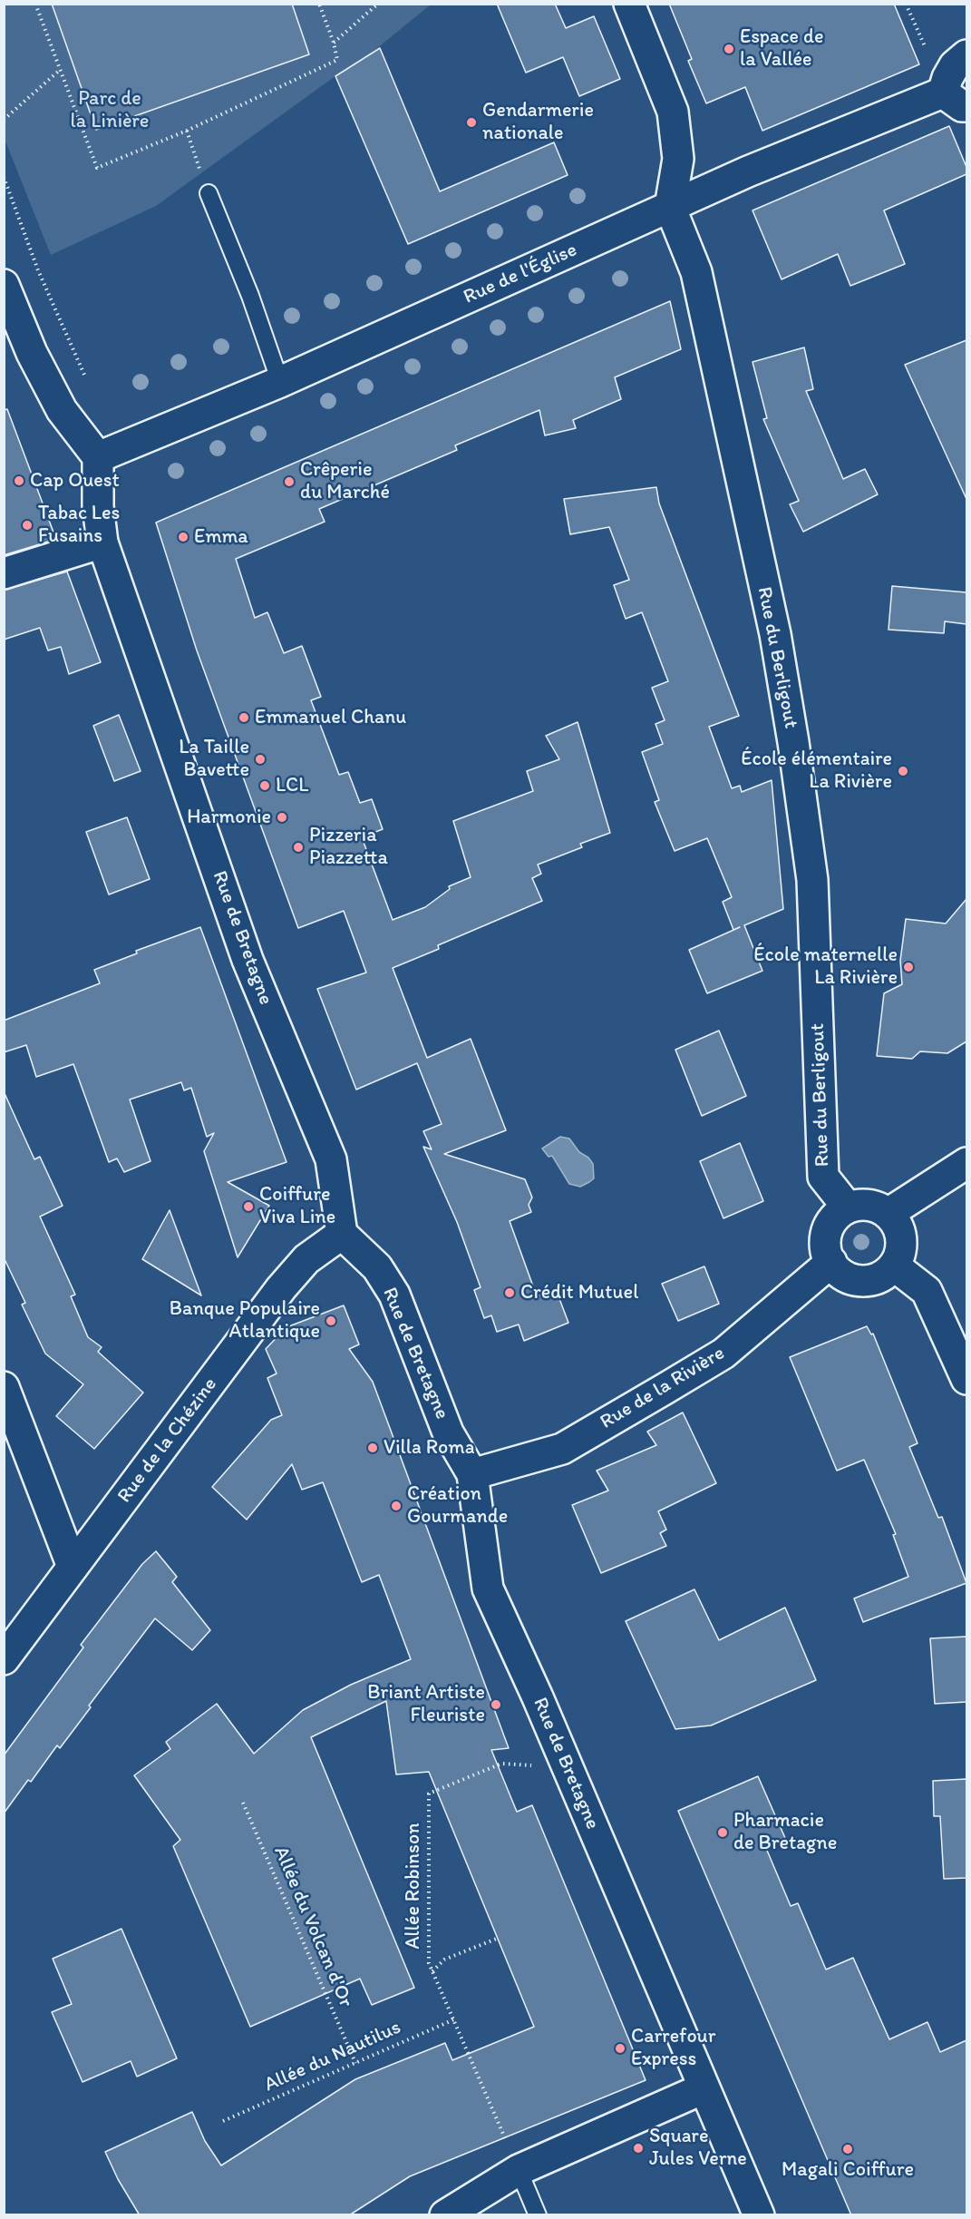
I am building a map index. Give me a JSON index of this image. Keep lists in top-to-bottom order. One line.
{"streets":{"street":["Rue de l'Église","Rue du Berligout","Rue de Bretagne","Rue de la Rivière","Rue de la Chézine"],"path":["Allée Robinson","Allée du Volcan d'Or","Allée du Nautilus"]},"crossings":[["Rue de l'Église","Rue du Berligout"],["Rue de l'Église","Rue de Bretagne"],["Rue du Berligout","Rue de la Rivière"],["Rue de Bretagne","Rue de la Rivière"],["Rue de Bretagne","Rue de la Chézine"],["Rue de Bretagne","Allée Robinson"],["Allée Robinson","Allée du Nautilus"],["Allée du Volcan d'Or","Allée du Nautilus"]],"parks":["Parc de la Linière"],"places":["Espace de la Vallée","Gendarmerie nationale","Cap Ouest","Crêperie du Marché","Tabac Les Fusains","Emma","Emmanuel Chanu","La Taille Bavette","École élémentaire La Rivière","LCL","Harmonie","Pizzeria Piazzetta","École maternelle La Rivière","Coiffure Viva Line","Crédit Mutuel","Banque Populaire Atlantique","Villa Roma","Création Gourmande","Briant Artiste Fleuriste","Pharmacie de Bretagne","Carrefour Express","Square Jules Verne","Magali Coiffure"]}
